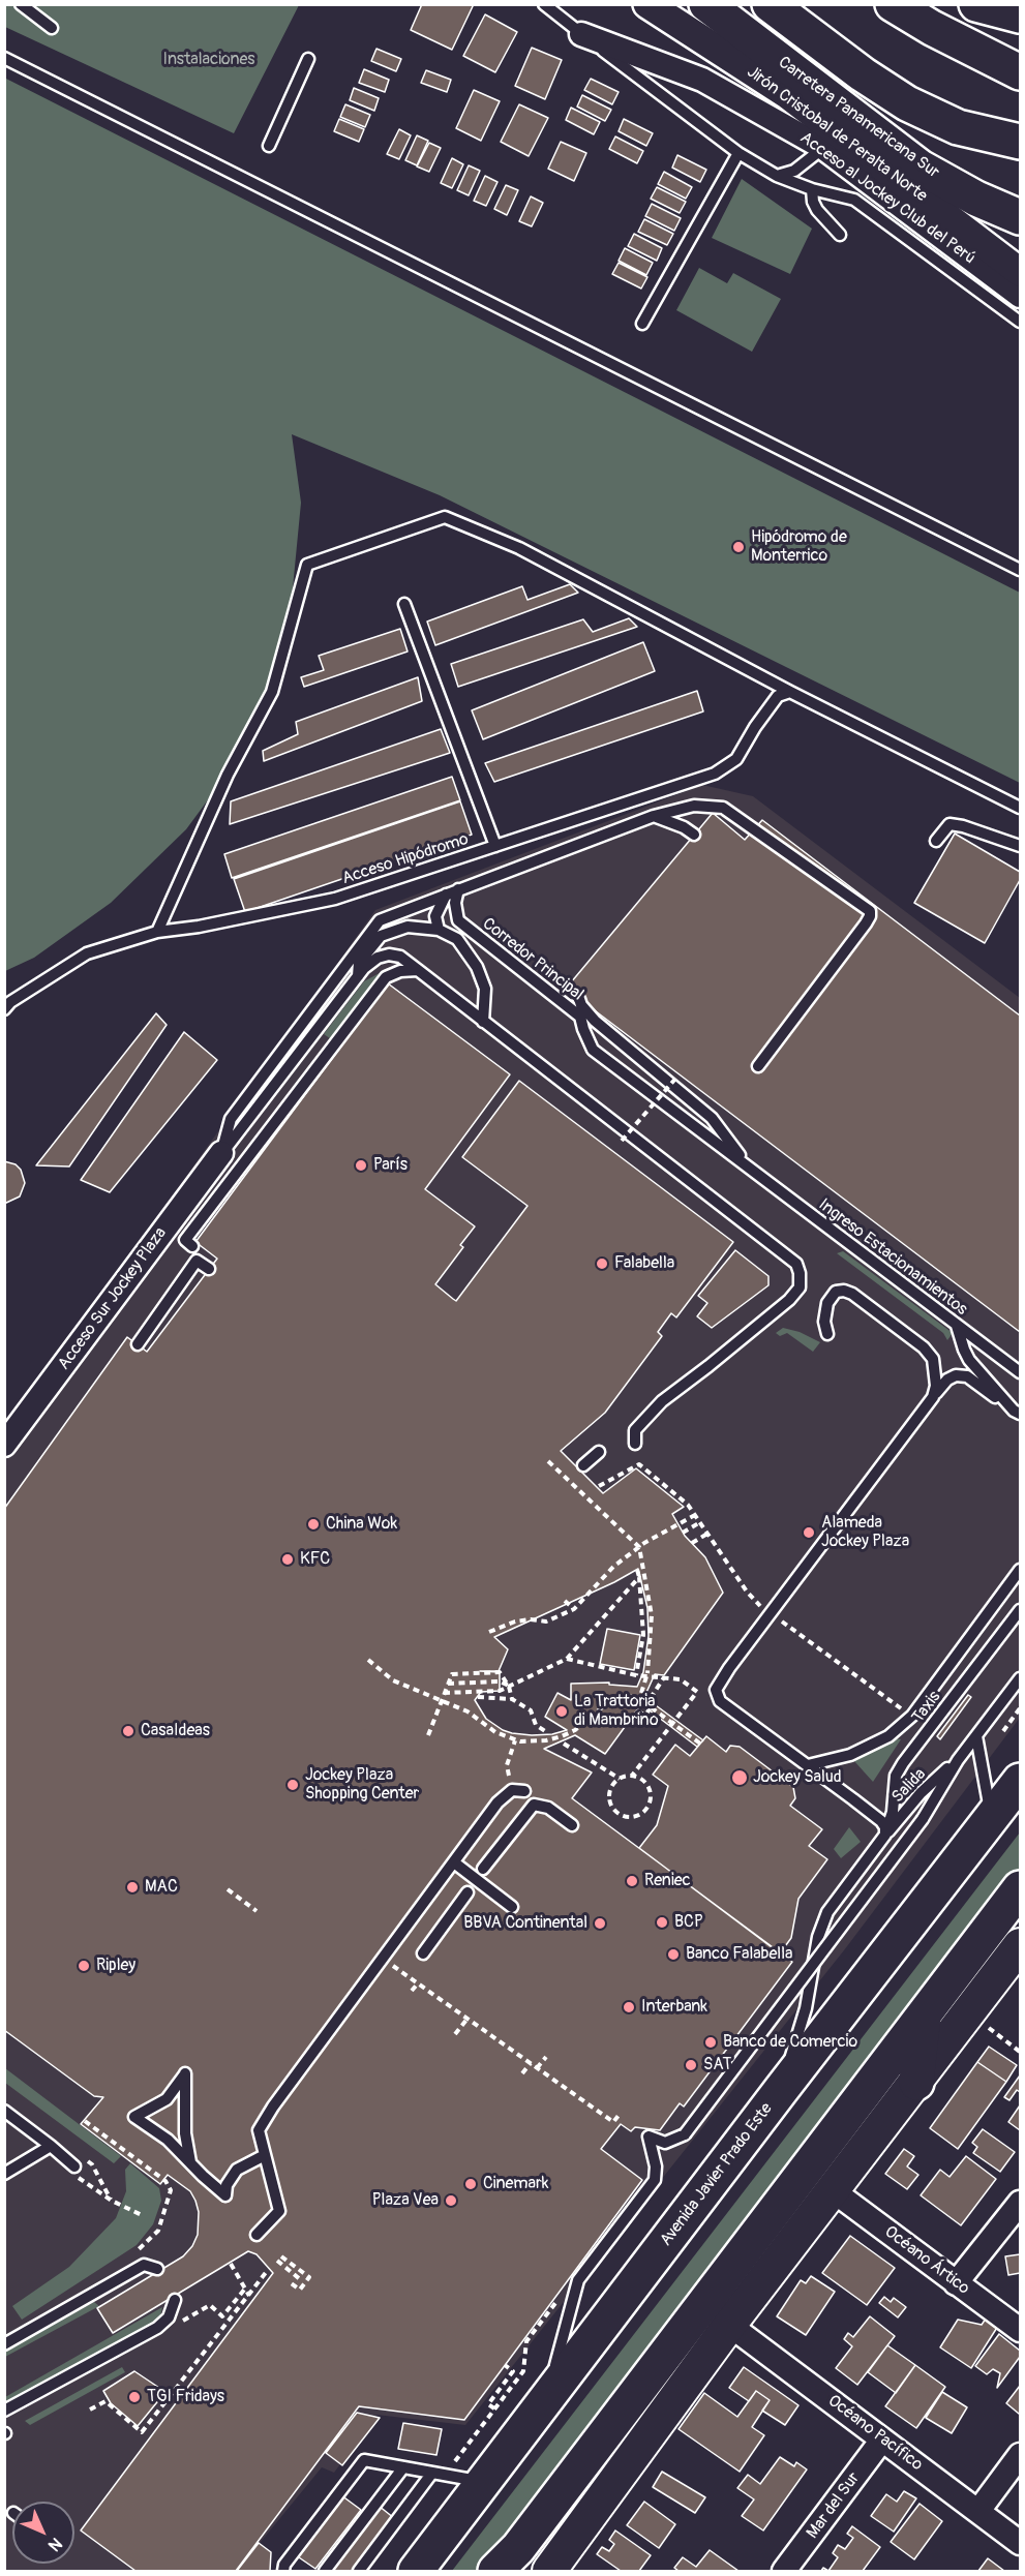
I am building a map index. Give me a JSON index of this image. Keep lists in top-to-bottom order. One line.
{"streets":{"main road":["Carretera Panamericana Sur","Avenida Javier Prado Este"],"street":["Jirón Cristobal de Peralta Norte","Acceso al Jockey Club del Perú","Acceso Sur Jockey Plaza","Océano Ártico","Océano Pacífico","Mar del Sur"],"lane":["Acceso Hipódromo","Corredor Principal","Ingreso Estacionamientos","Taxis","Salida"]},"crossings":[["Corredor Principal","Ingreso Estacionamientos"],["Taxis","Salida"],["Salida","Avenida Javier Prado Este"],["Océano Pacífico","Mar del Sur"]],"parks":["Instalaciones"],"places":["Hipódromo de Monterrico","París","Falabella","China Wok","Alameda Jockey Plaza","KFC","La Trattoria di Mambrino","CasaIdeas","Jockey Salud","Jockey Plaza Shopping Center","Reniec","MAC","BCP","BBVA Continental","Banco Falabella","Ripley","Interbank","Banco de Comercio","SAT","Cinemark","Plaza Vea","TGI Fridays"],"north":"bottom right"}
